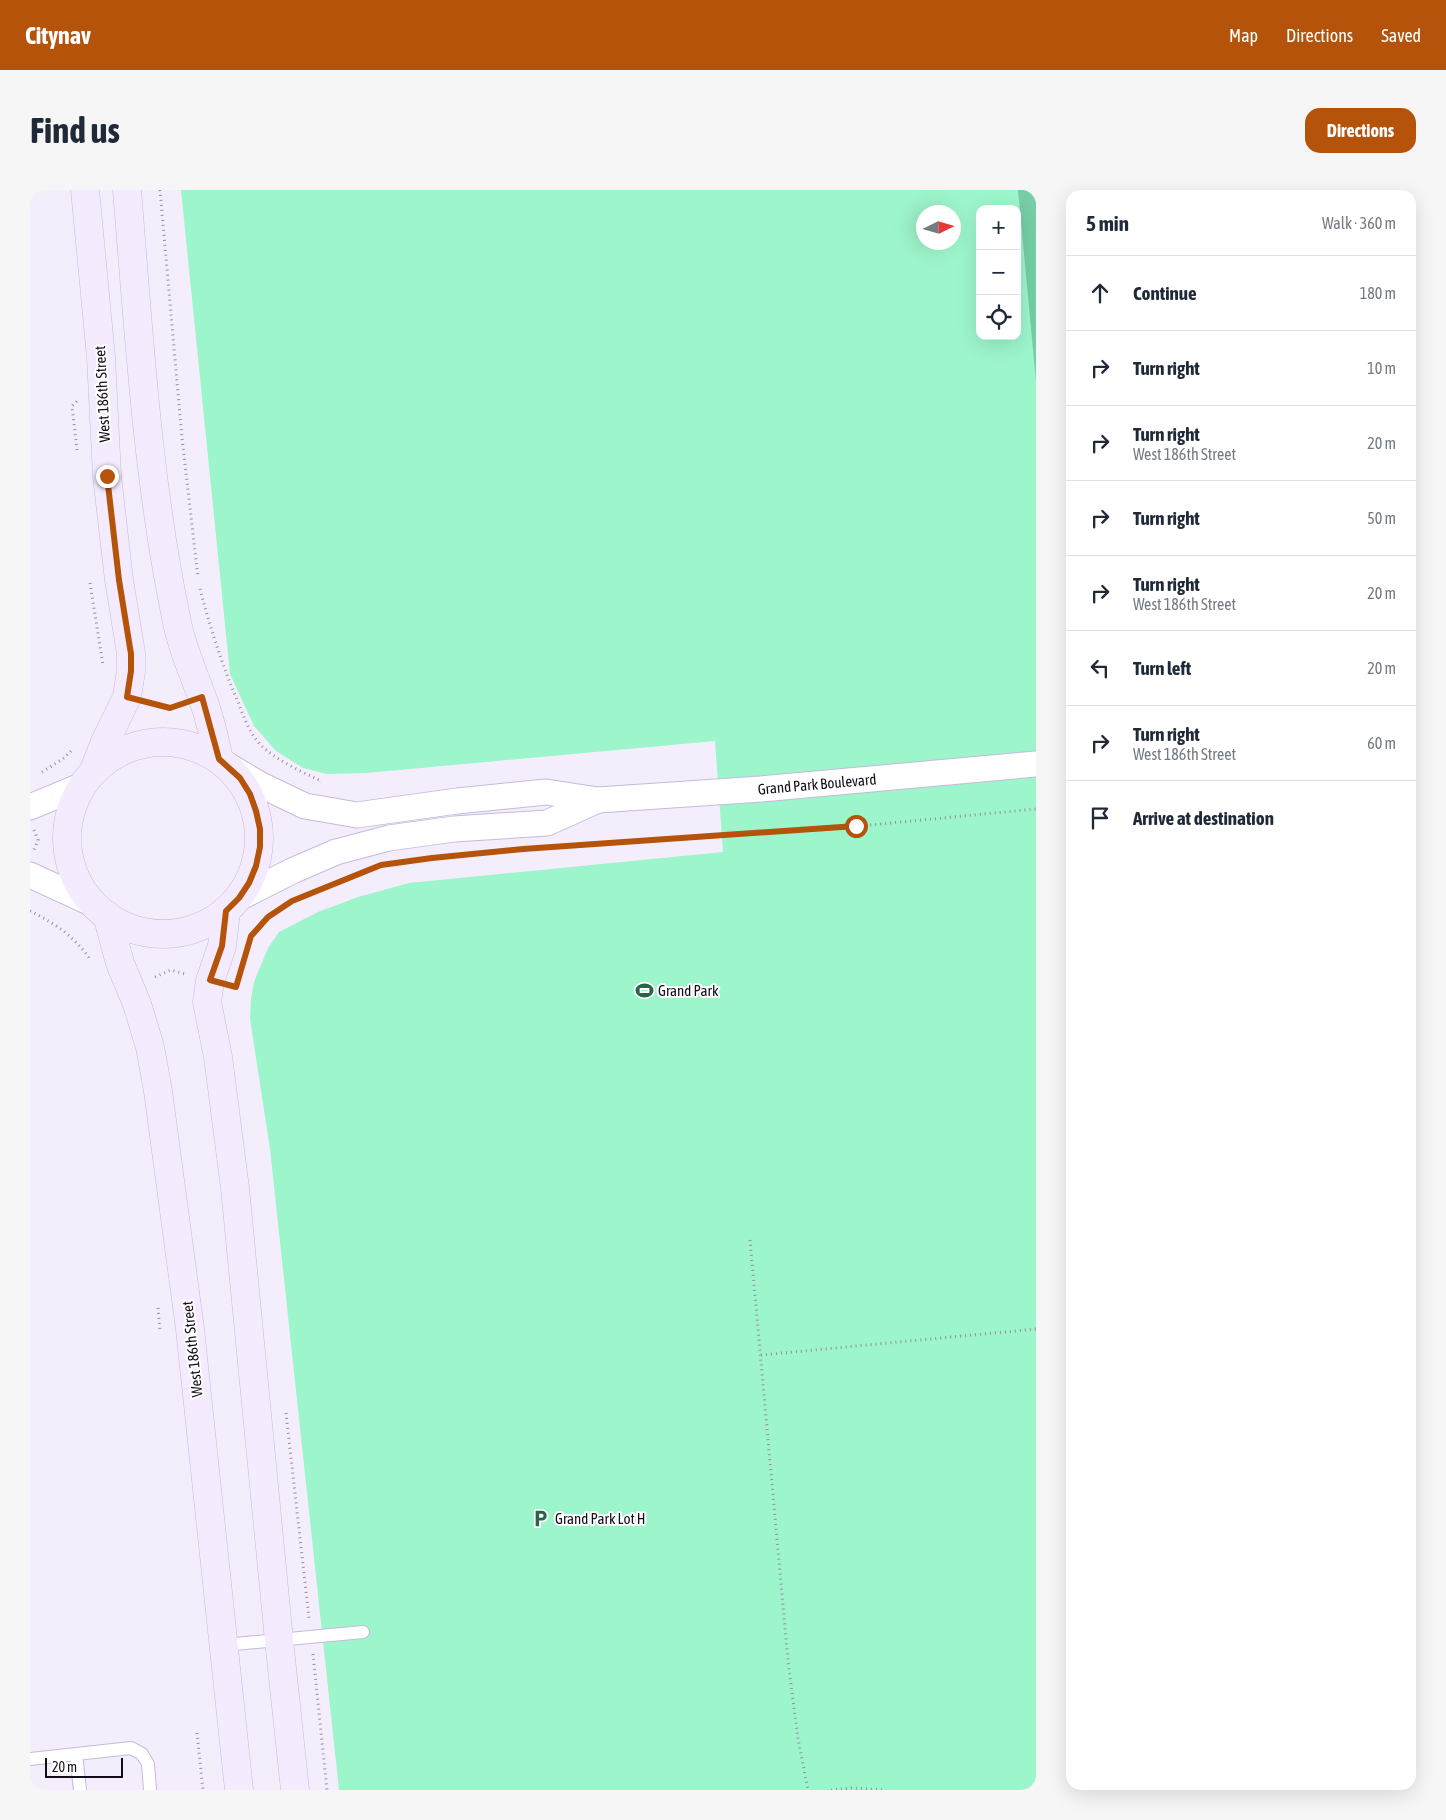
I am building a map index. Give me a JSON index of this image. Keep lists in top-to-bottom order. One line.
{"streets":{"street":["West 186th Street","Grand Park Boulevard"]},"places":{"sports":["Grand Park"],"parking":["Grand Park Lot H"]},"scale_bar":"20 m","north":"right","page":{"header":"Citynav","nav":["Map","Directions","Saved"],"buttons":"Directions","title":"Find us","heading":["5 min","Walk · 360 m"],"map_buttons":["+","−"],"list":[["Continue","180 m"],["Turn right","10 m"],["Turn right","West 186th Street","20 m"],["Turn right","50 m"],["Turn right","West 186th Street","20 m"],["Turn left","20 m"],["Turn right","West 186th Street","60 m"],"Arrive at destination"],"scale":"20 m"}}
